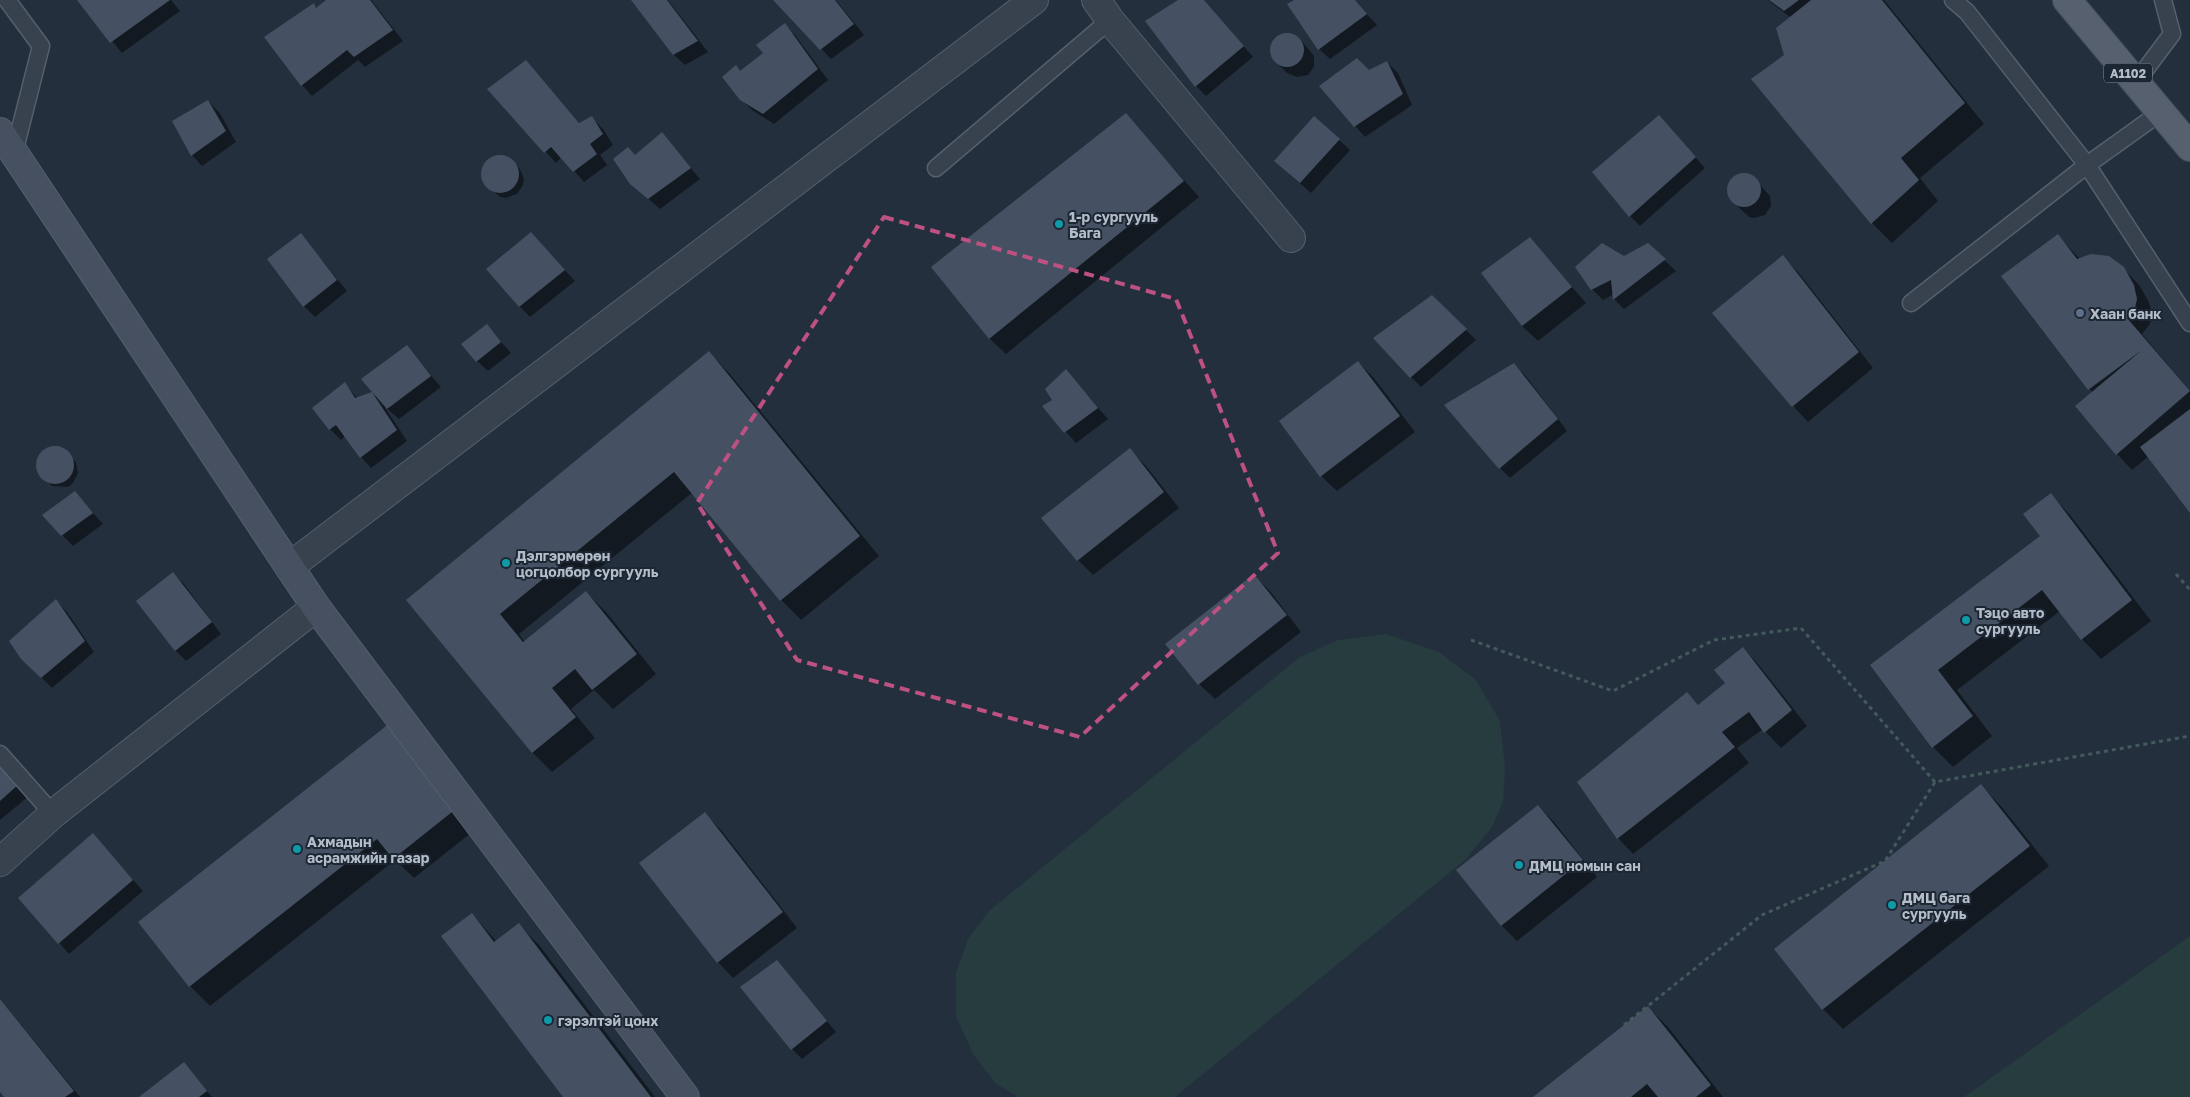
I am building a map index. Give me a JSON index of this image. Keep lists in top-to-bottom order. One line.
{"streets":{"main road":["A1102"]},"places":["1-р сургууль Бага","Хаан банк","Дэлгэрмөрөн цогцолбор сургууль","Тэцо авто сургууль","Ахмадын асрамжийн газар","ДМЦ номын сан","ДМЦ бага сургууль","гэрэлтэй цонх"]}
